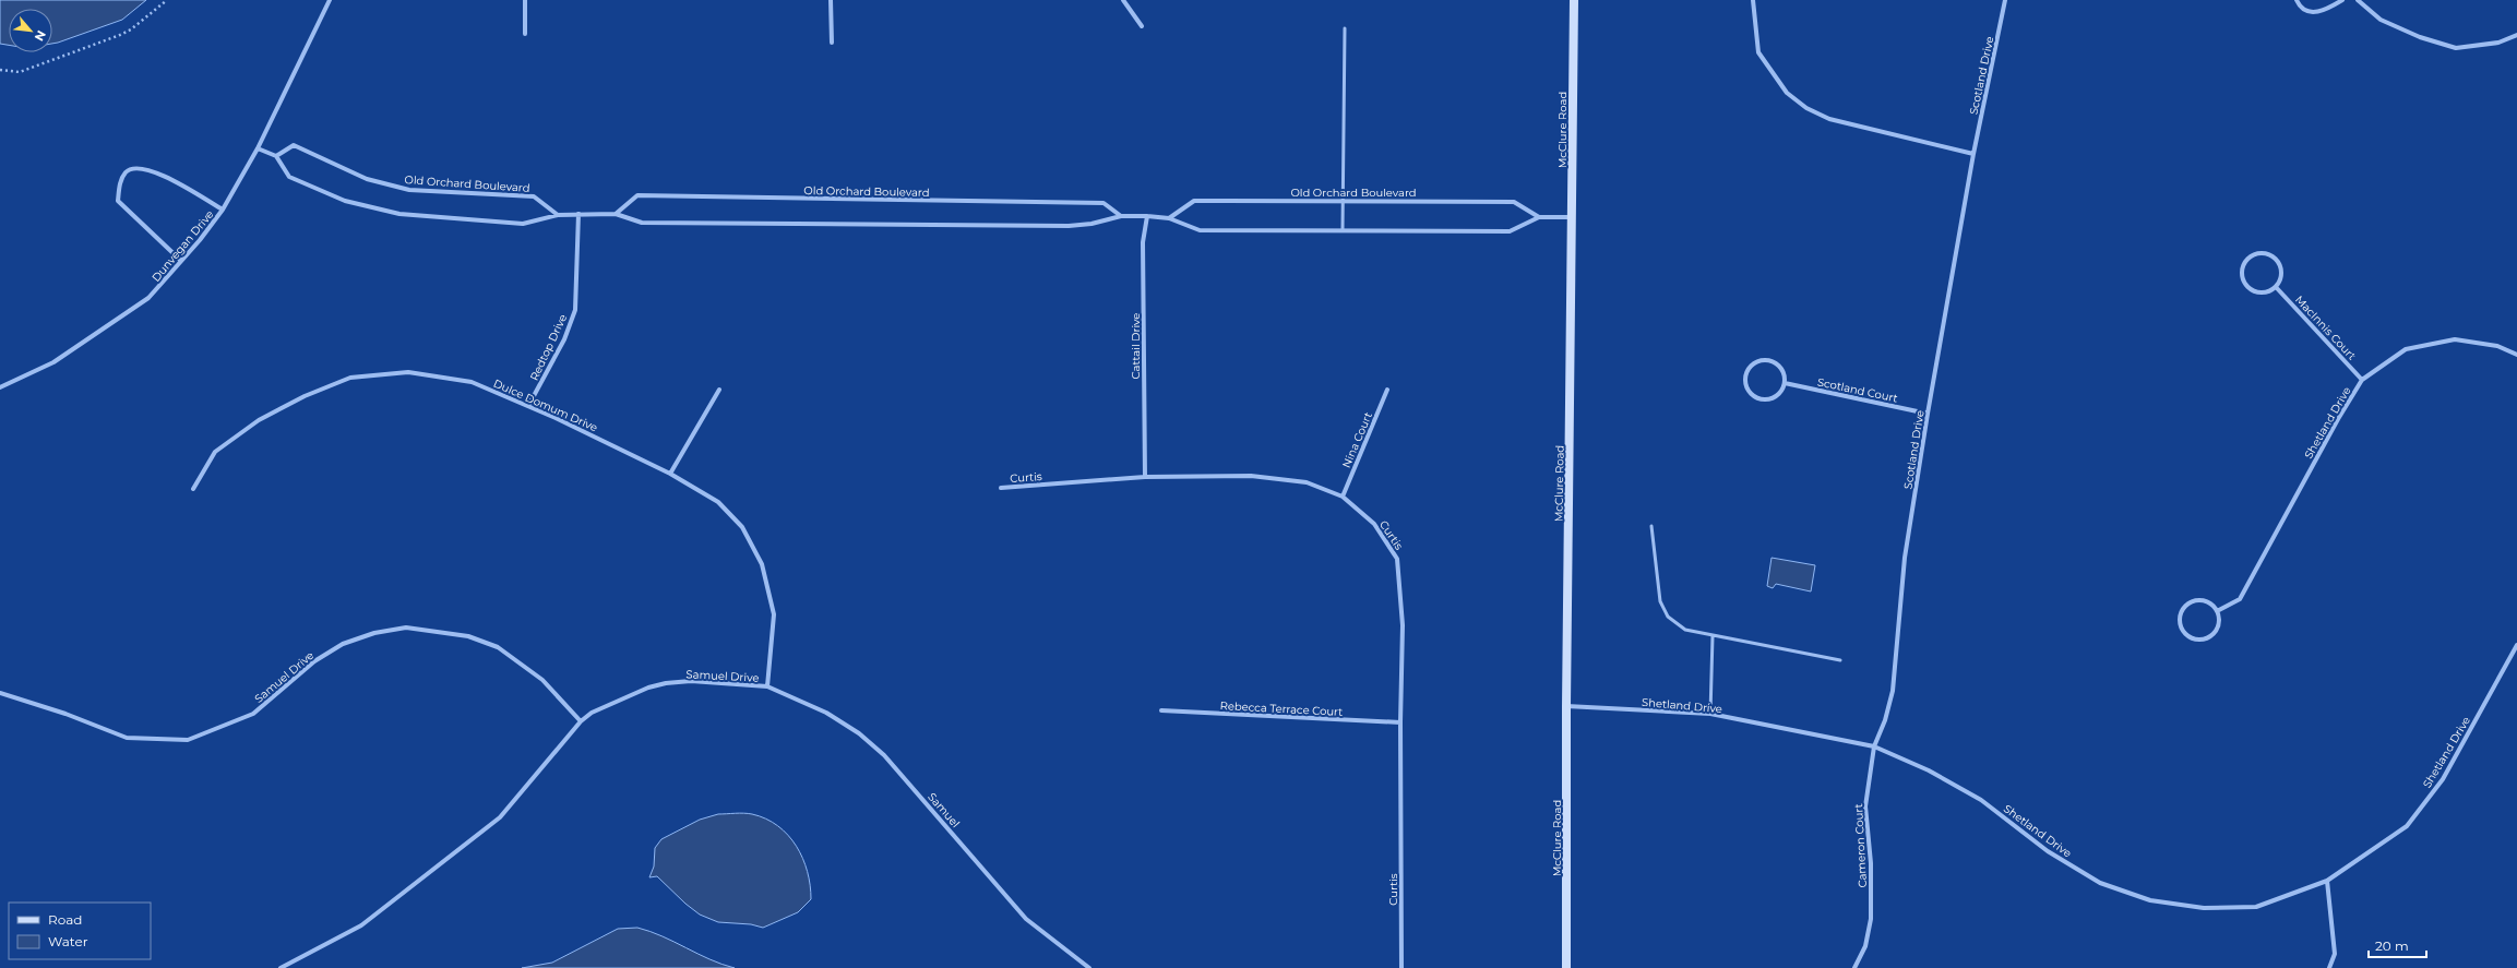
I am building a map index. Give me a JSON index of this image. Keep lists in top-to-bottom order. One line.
{"streets":{"street":["Scotland Drive","McClure Road","Old Orchard Boulevard","Dunvegan Drive","MacInnis Court","Cattail Drive","Redtop Drive","Scotland Court","Dulce Domum Drive","Shetland Drive","Nina Court","Curtis","Samuel Drive","Rebecca Terrace Court","Samuel","Cameron Court"]},"crossings":[["Scotland Drive","Scotland Court"],["Scotland Drive","Shetland Drive"],["Scotland Drive","Cameron Court"],["McClure Road","Shetland Drive"],["MacInnis Court","Shetland Drive"],["Cattail Drive","Curtis"],["Redtop Drive","Dulce Domum Drive"],["Dulce Domum Drive","Samuel Drive"],["Dulce Domum Drive","Samuel"],["Shetland Drive","Cameron Court"],["Nina Court","Curtis"],["Curtis","Rebecca Terrace Court"],["Samuel Drive","Samuel"]],"legend":["Road","Water"],"scale_bar":"20 m","north":"bottom right"}
